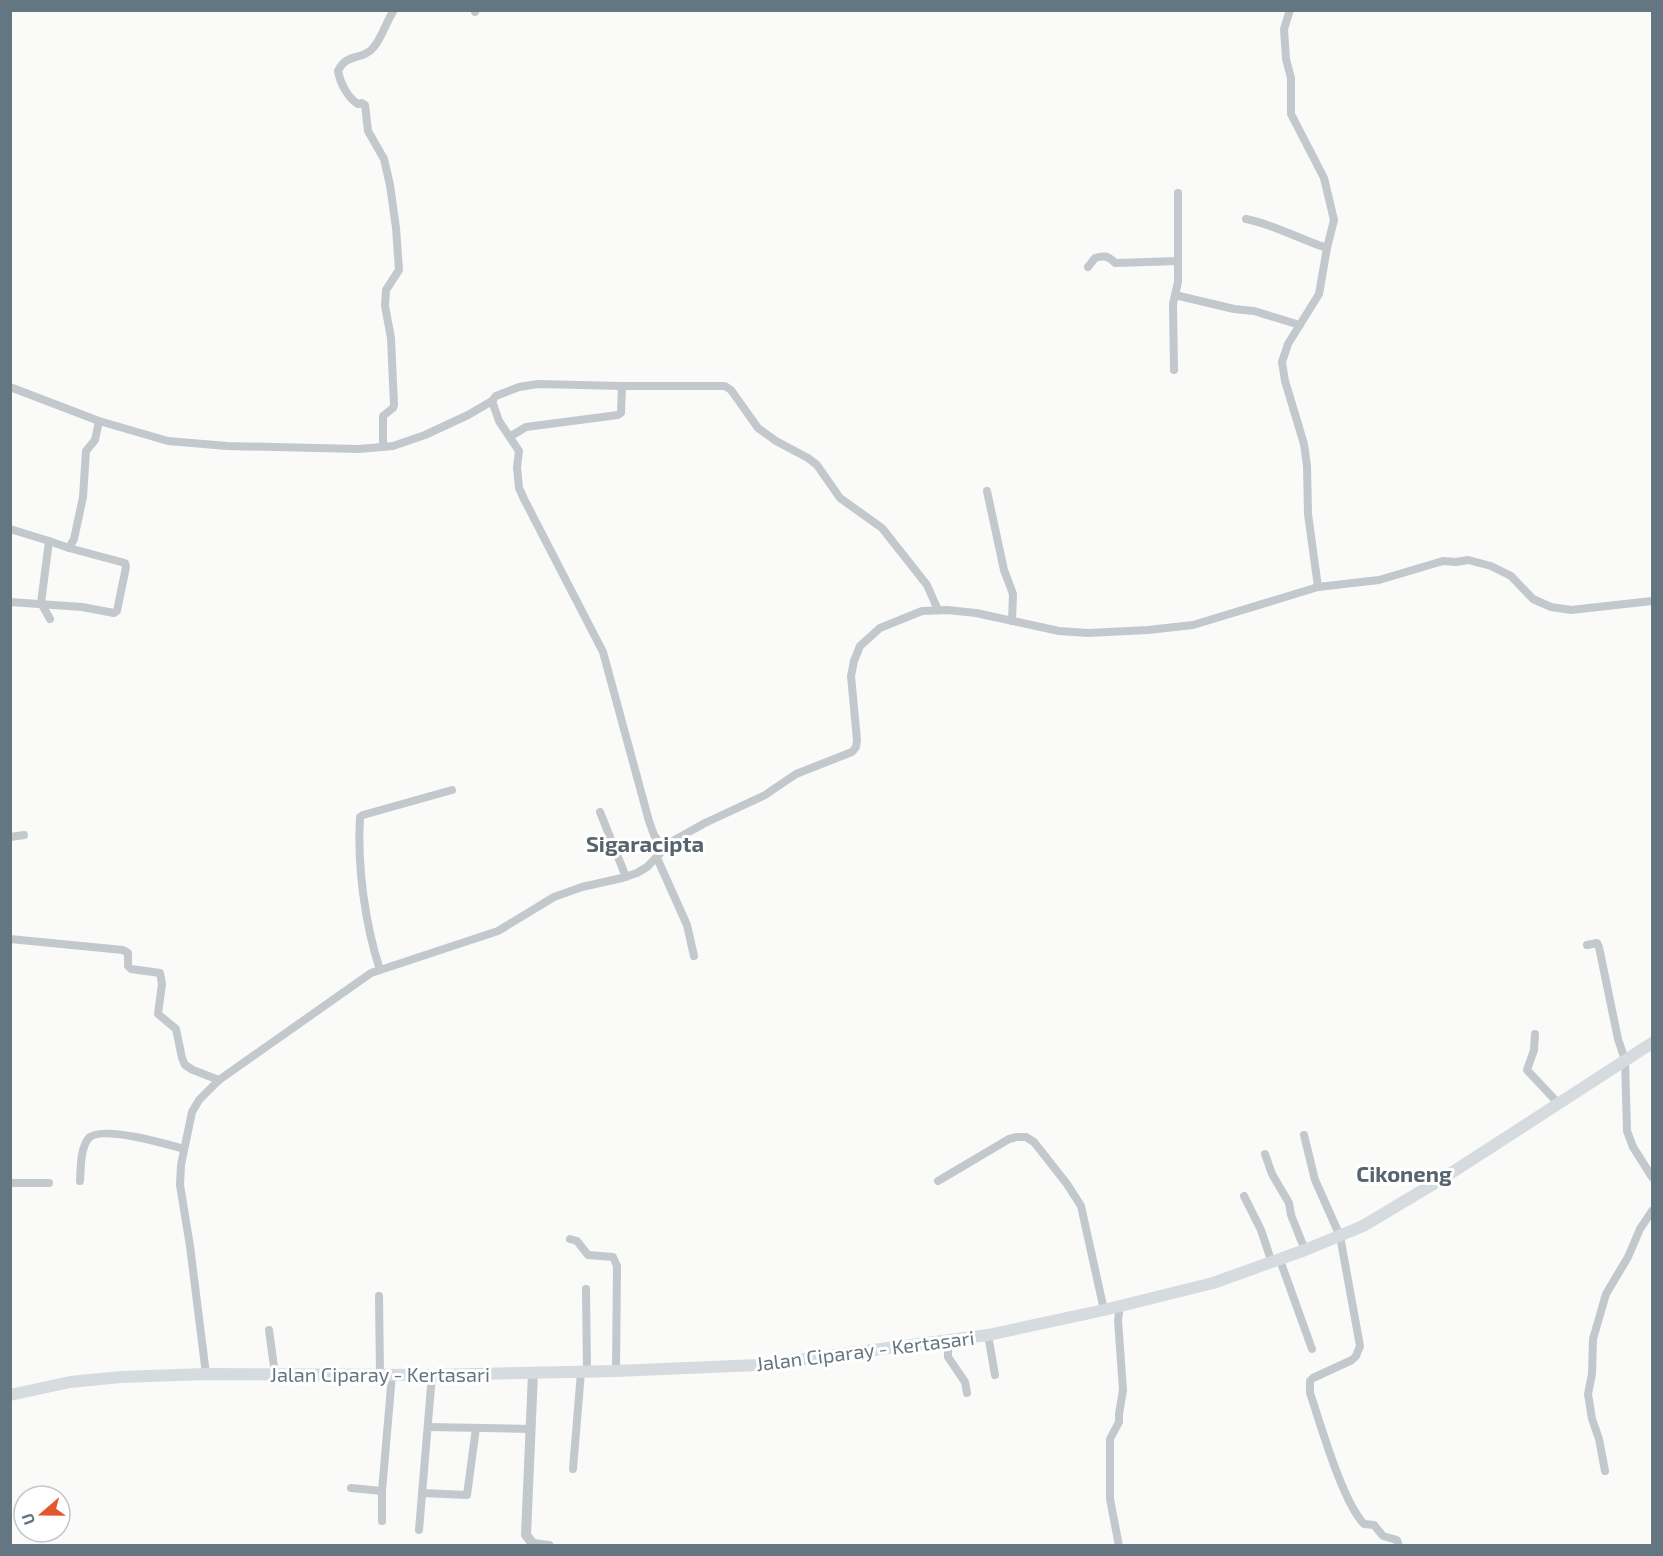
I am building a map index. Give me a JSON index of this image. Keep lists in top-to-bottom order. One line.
{"streets":{"main road":["Jalan Ciparay - Kertasari"]},"districts":["Sigaracipta","Cikoneng"],"north":"left"}
